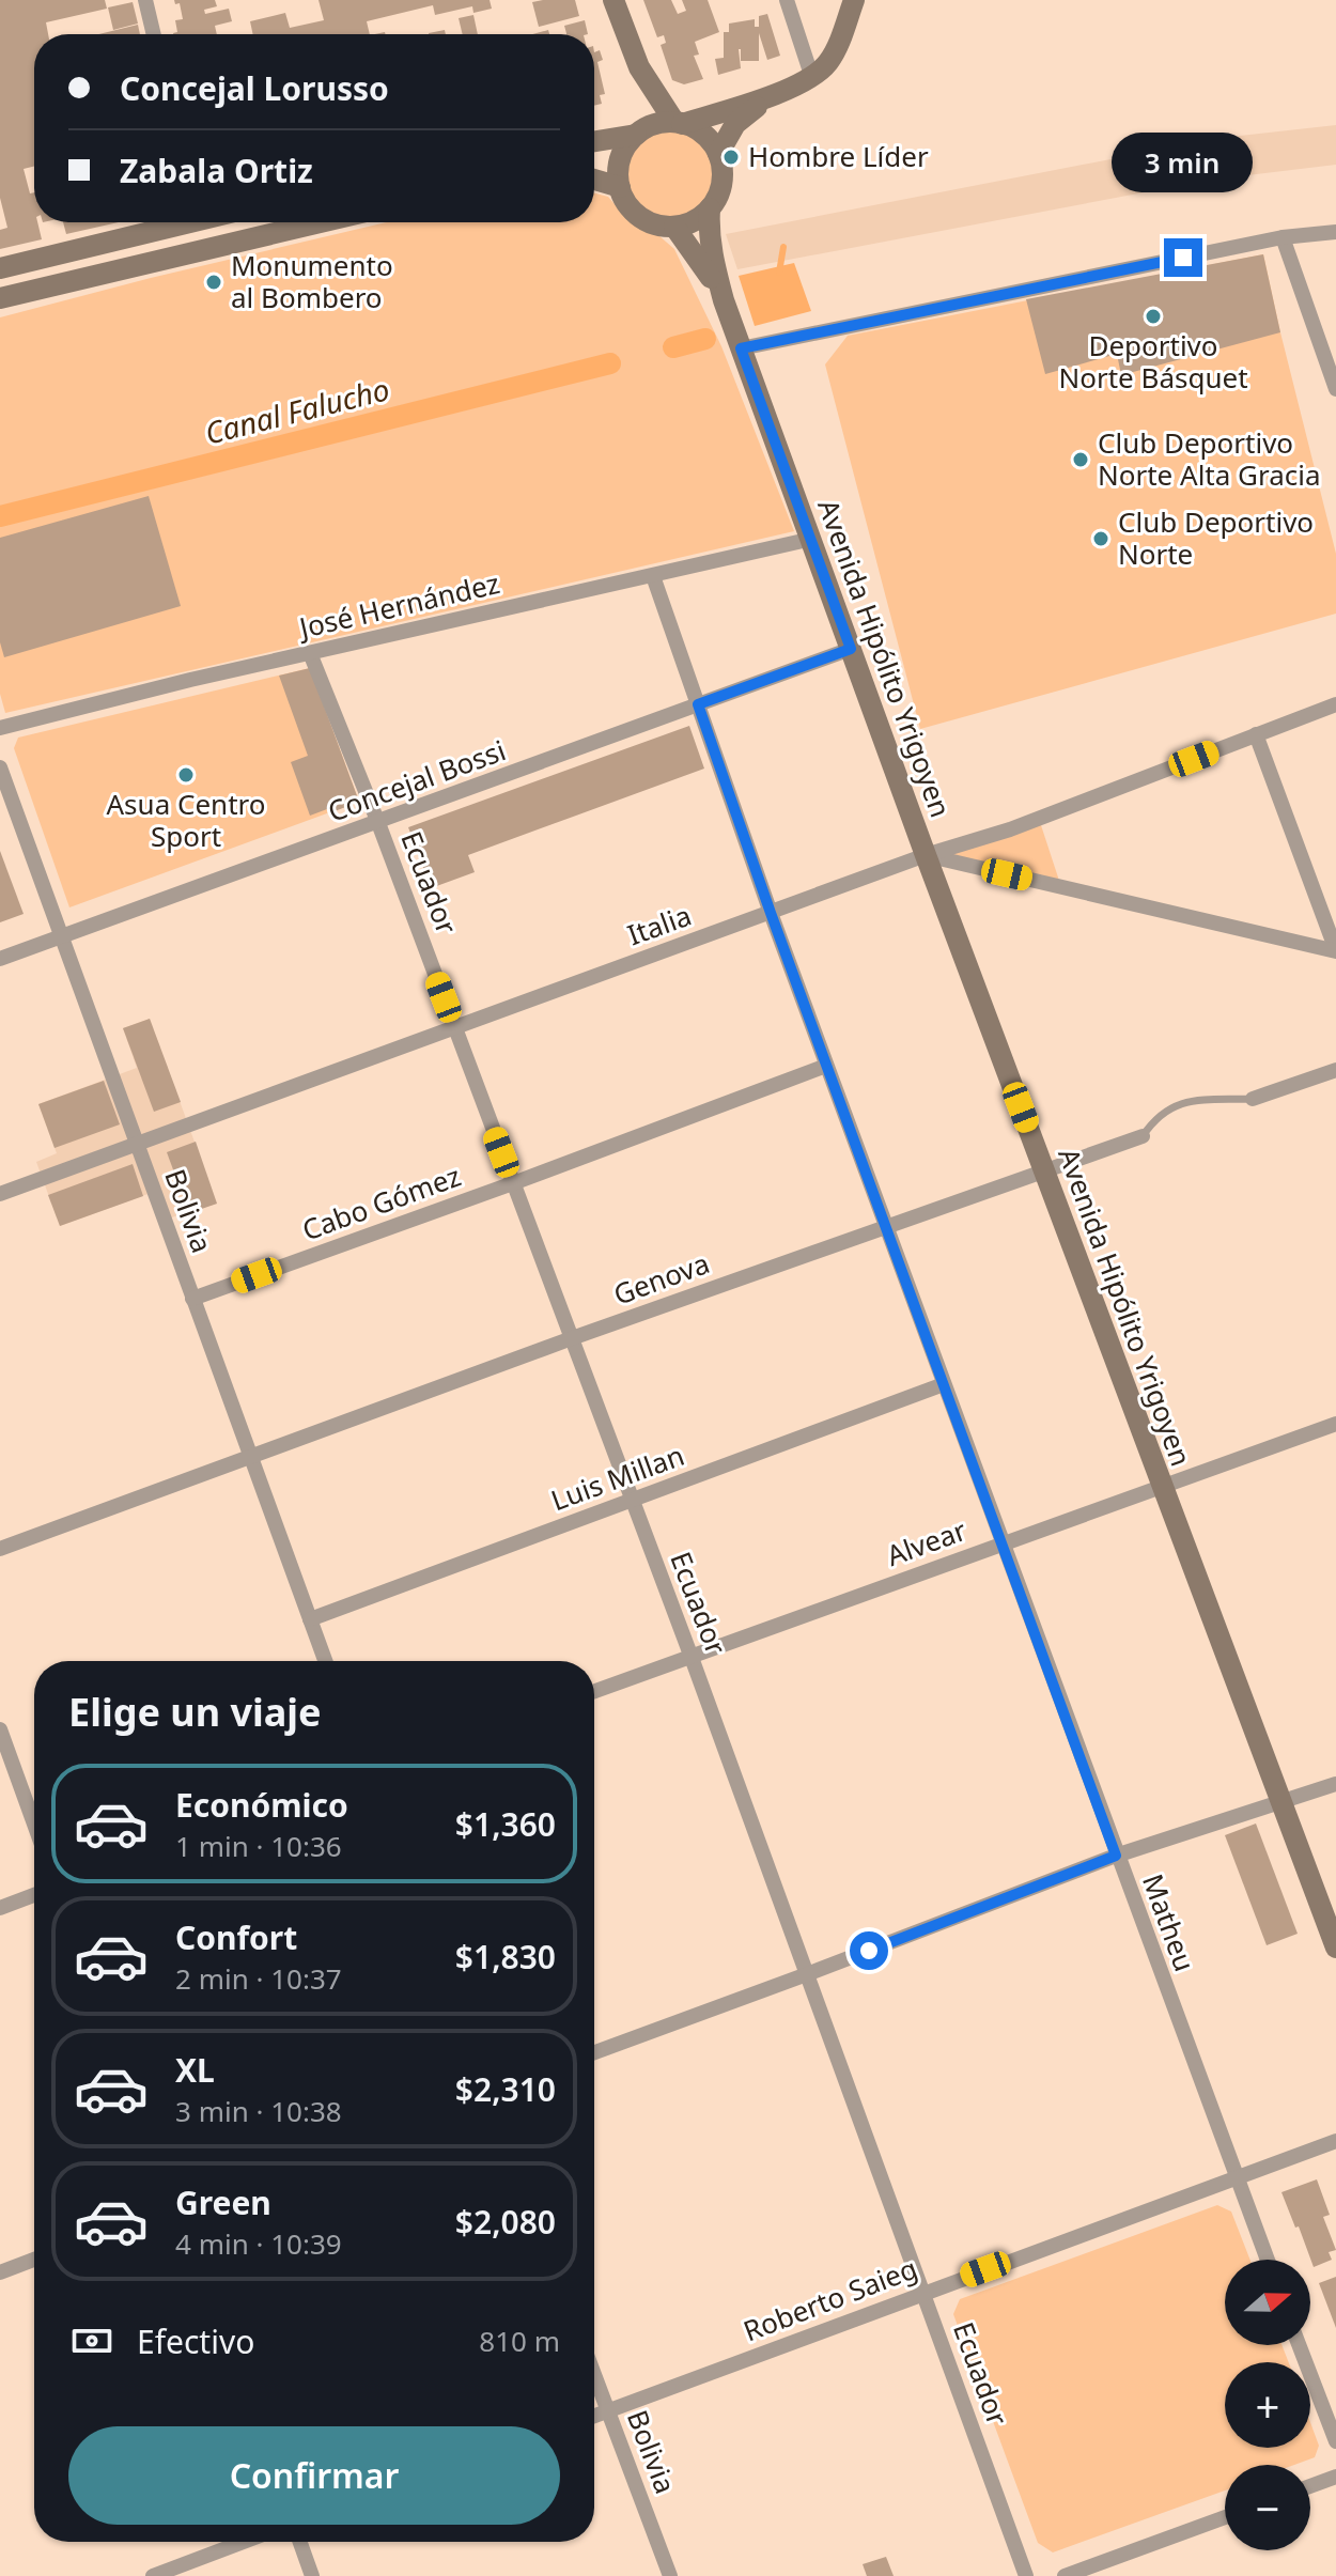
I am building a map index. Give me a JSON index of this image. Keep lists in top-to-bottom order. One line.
{"streets":{"main road":["Avenida Hipólito Yrigoyen"],"street":["José Hernández","Concejal Bossi","Ecuador","Italia","Cabo Gómez","Bolivia","Genova","Luis Millan","Alvear","Matheu","Roberto Saieg"]},"crossings":[["José Hernández","Avenida Hipólito Yrigoyen"],["José Hernández","Ecuador"],["José Hernández","Matheu"],["Avenida Hipólito Yrigoyen","Concejal Bossi"],["Avenida Hipólito Yrigoyen","Italia"],["Avenida Hipólito Yrigoyen","Genova"],["Avenida Hipólito Yrigoyen","Alvear"],["Concejal Bossi","Ecuador"],["Concejal Bossi","Bolivia"],["Concejal Bossi","Matheu"],["Ecuador","Italia"],["Ecuador","Cabo Gómez"],["Ecuador","Genova"],["Ecuador","Luis Millan"],["Ecuador","Alvear"],["Ecuador","Roberto Saieg"],["Italia","Bolivia"],["Italia","Matheu"],["Cabo Gómez","Bolivia"],["Cabo Gómez","Matheu"],["Bolivia","Genova"],["Bolivia","Luis Millan"],["Bolivia","Roberto Saieg"],["Genova","Matheu"],["Luis Millan","Matheu"],["Alvear","Matheu"],["Matheu","Roberto Saieg"]],"water":["Canal Falucho"],"places":["Hombre Líder","Monumento al Bombero","Deportivo Norte Básquet","Club Deportivo Norte Alta Gracia","Club Deportivo Norte","Asua Centro Sport"],"north":"right","page":{"banner":["Concejal Lorusso","Zabala Ortiz"],"bubble":"3 min","heading":"Elige un viaje","list":[{"name":"Económico","note":"1 min · 10:36","value":"$1,360"},{"name":"Confort","note":"2 min · 10:37","value":"$1,830"},{"name":"XL","note":"3 min · 10:38","value":"$2,310"},{"name":"Green","note":"4 min · 10:39","value":"$2,080"}],"map_buttons":["+","−"],"pay":["Efectivo","810 m"],"buttons":"Confirmar"}}
